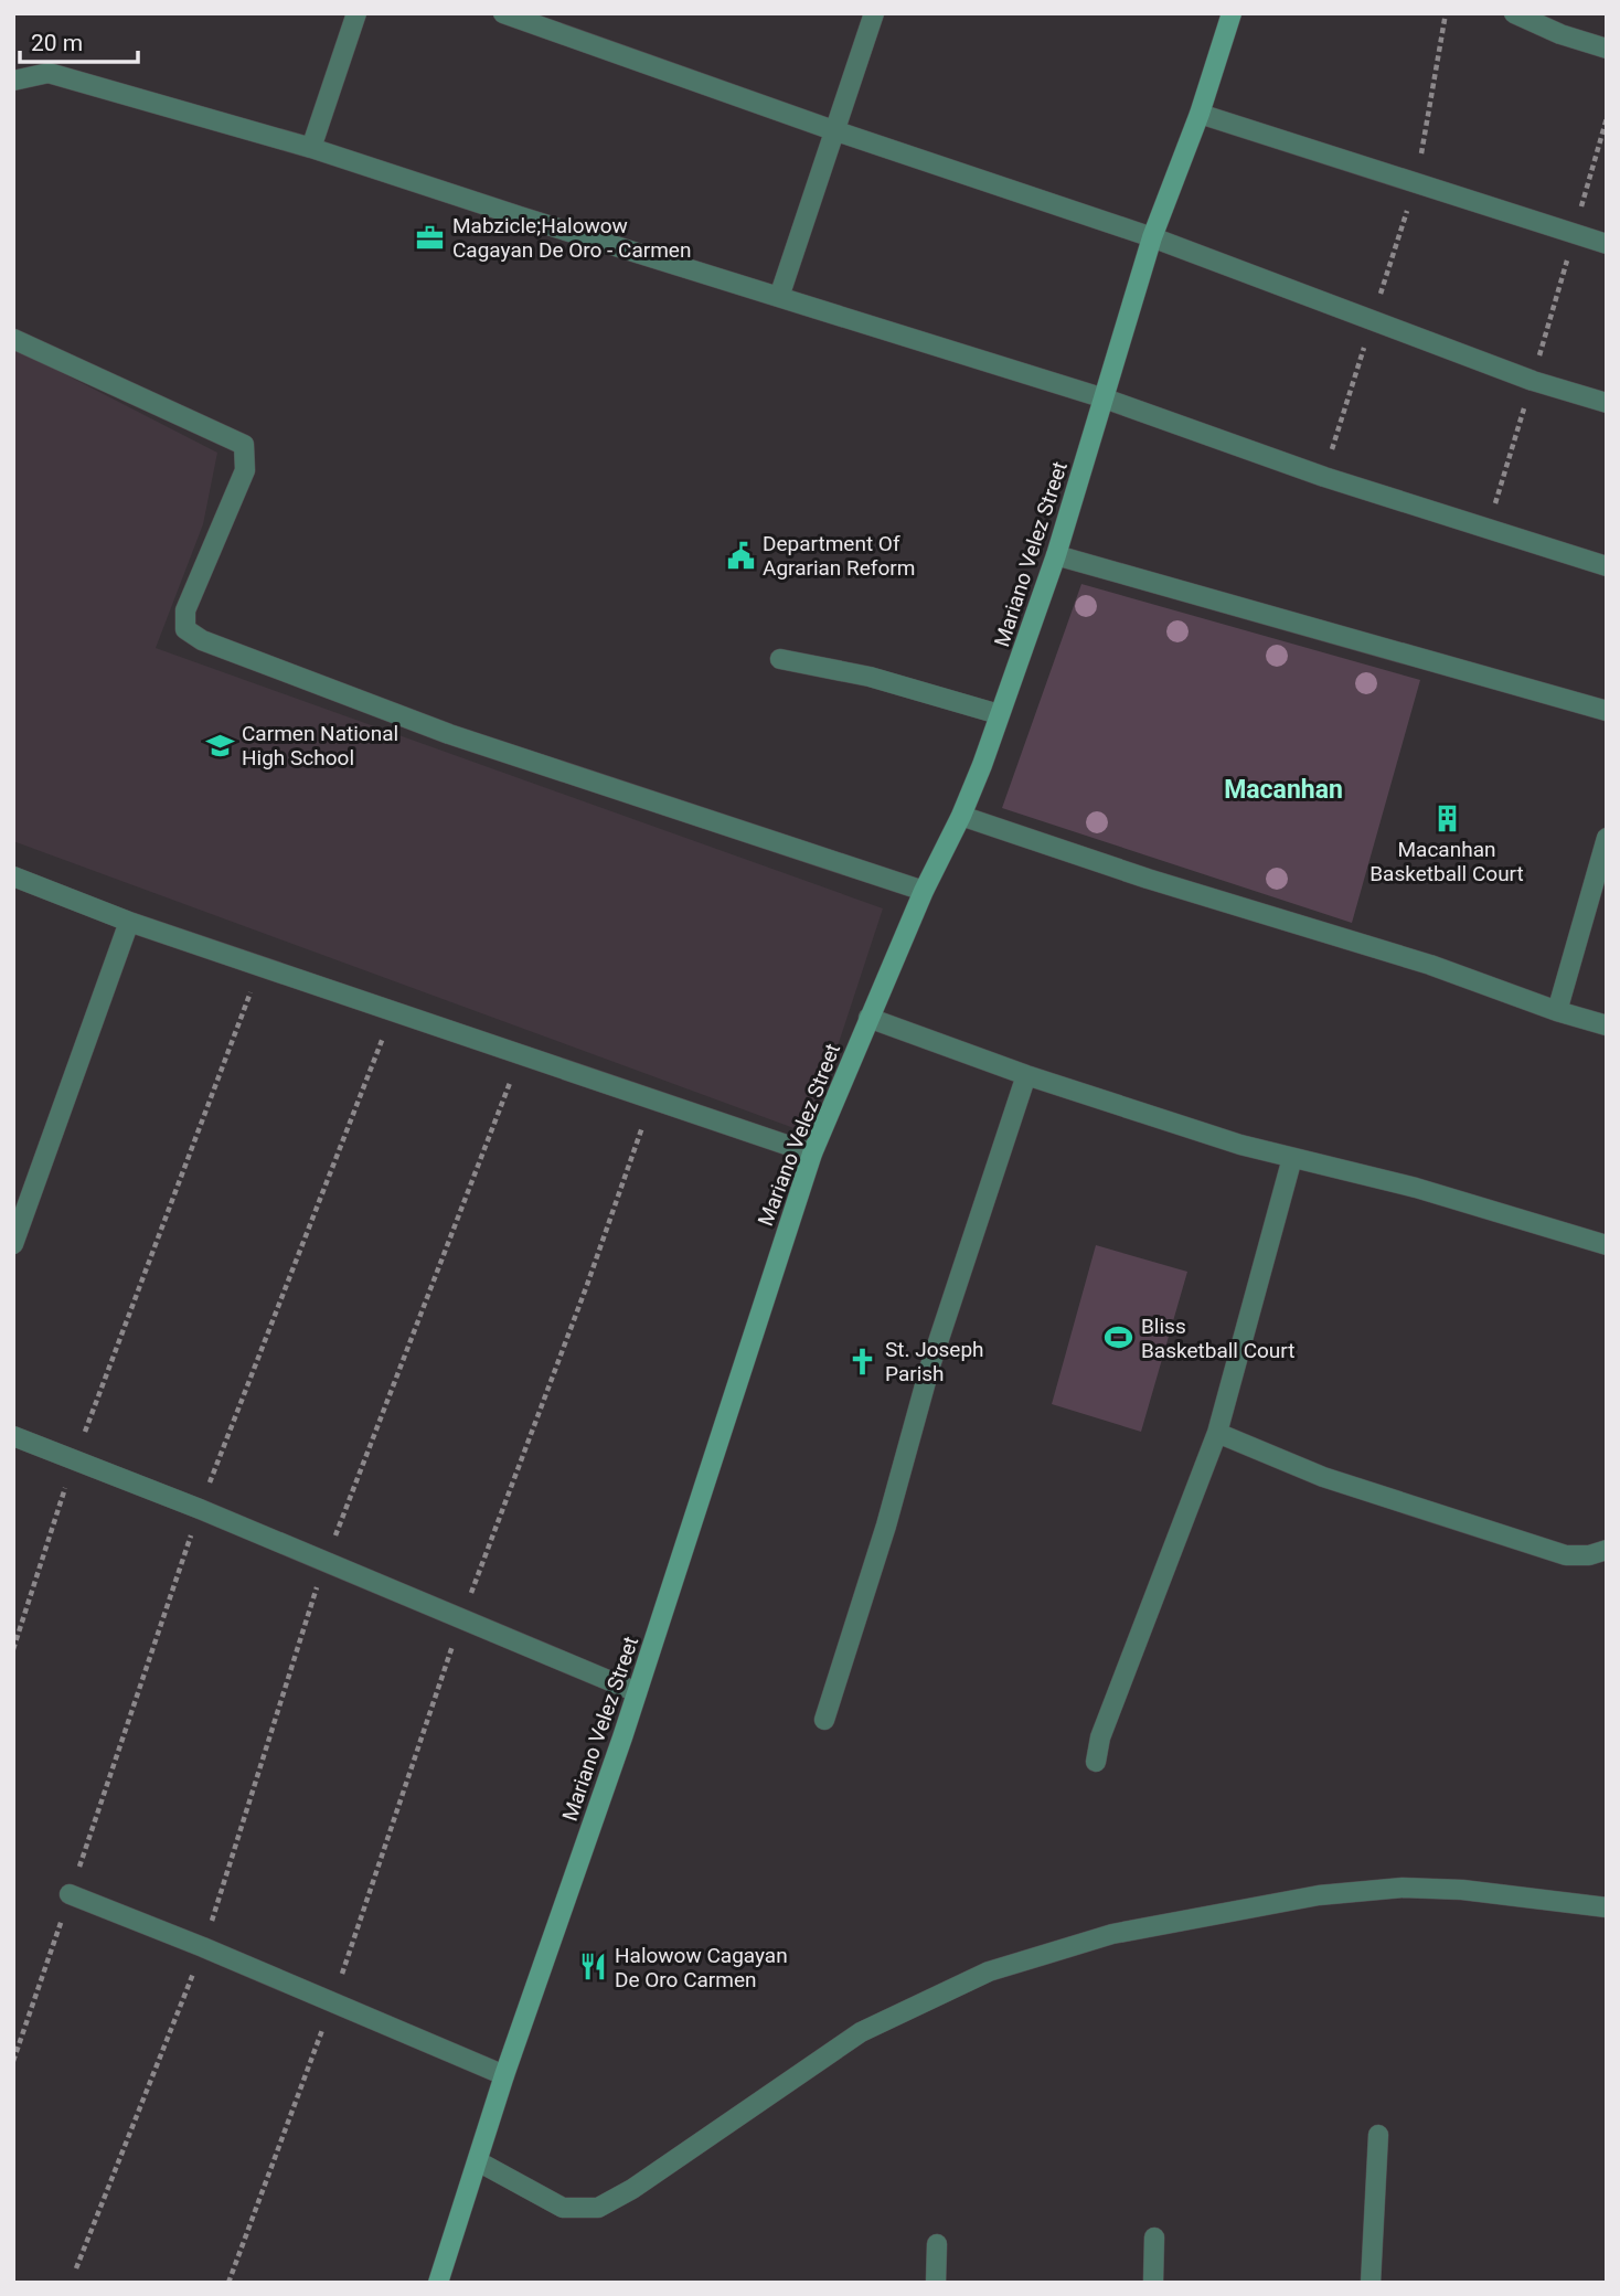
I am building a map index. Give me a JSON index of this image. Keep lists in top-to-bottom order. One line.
{"streets":{"street":["Mariano Velez Street"]},"districts":["Macanhan"],"places":{"office":["Mabzicle;Halowow Cagayan De Oro - Carmen"],"public building":["Department Of Agrarian Reform"],"school or university":["Carmen National High School"],"building":["Macanhan Basketball Court"],"sports":["Bliss Basketball Court"],"church":["St. Joseph Parish"],"restaurant":["Halowow Cagayan De Oro Carmen"]},"scale_bar":"20 m"}
